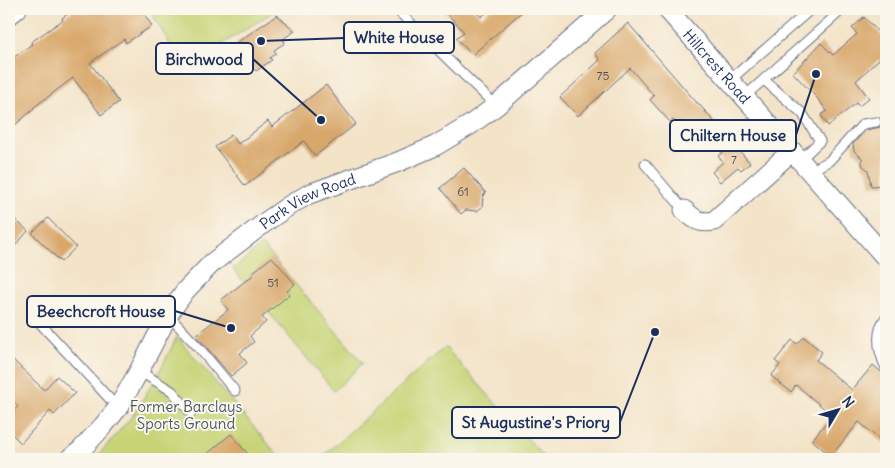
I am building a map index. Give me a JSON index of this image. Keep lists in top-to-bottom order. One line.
{"streets":{"street":["Hillcrest Road","Park View Road"]},"parks":["Former Barclays Sports Ground"],"places":["White House","Chiltern House","Birchwood","Beechcroft House","St Augustine's Priory"],"house_numbers":["75","7","61","51"],"north":"top right"}
